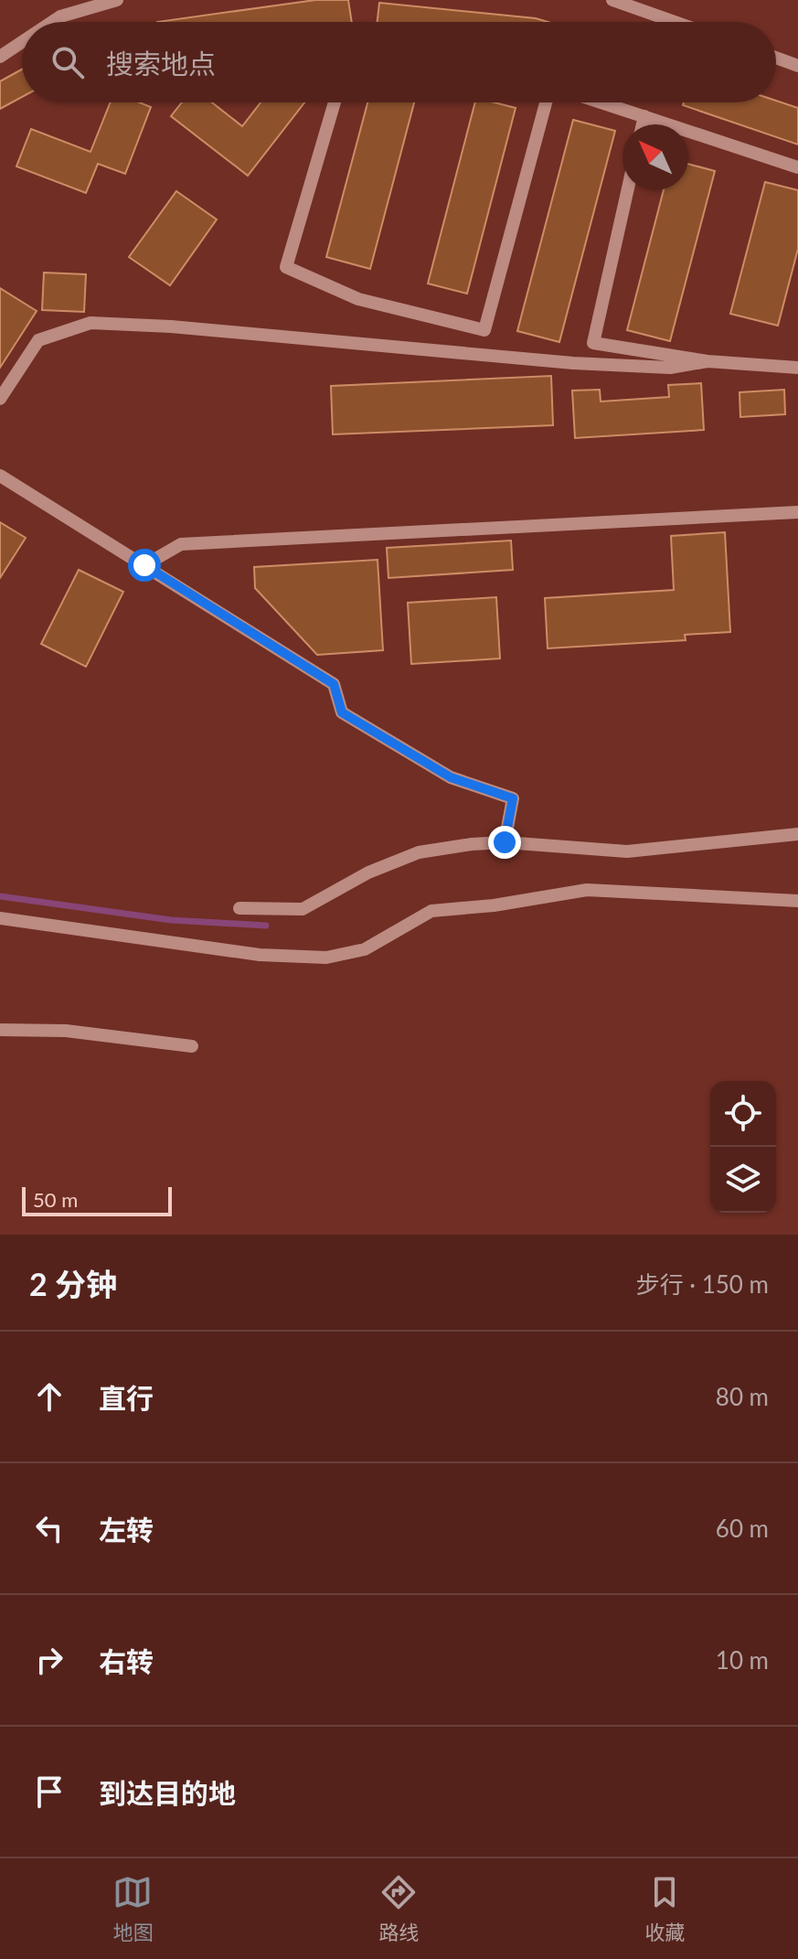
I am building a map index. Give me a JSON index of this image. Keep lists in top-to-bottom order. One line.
{"scale_bar":"50 m","north":"top left","page":{"search":"搜索地点","scale":"50 m","heading":["2 分钟","步行 · 150 m"],"list":[["直行","80 m"],["左转","60 m"],["右转","10 m"],"到达目的地"],"nav":["地图","路线","收藏"]}}
